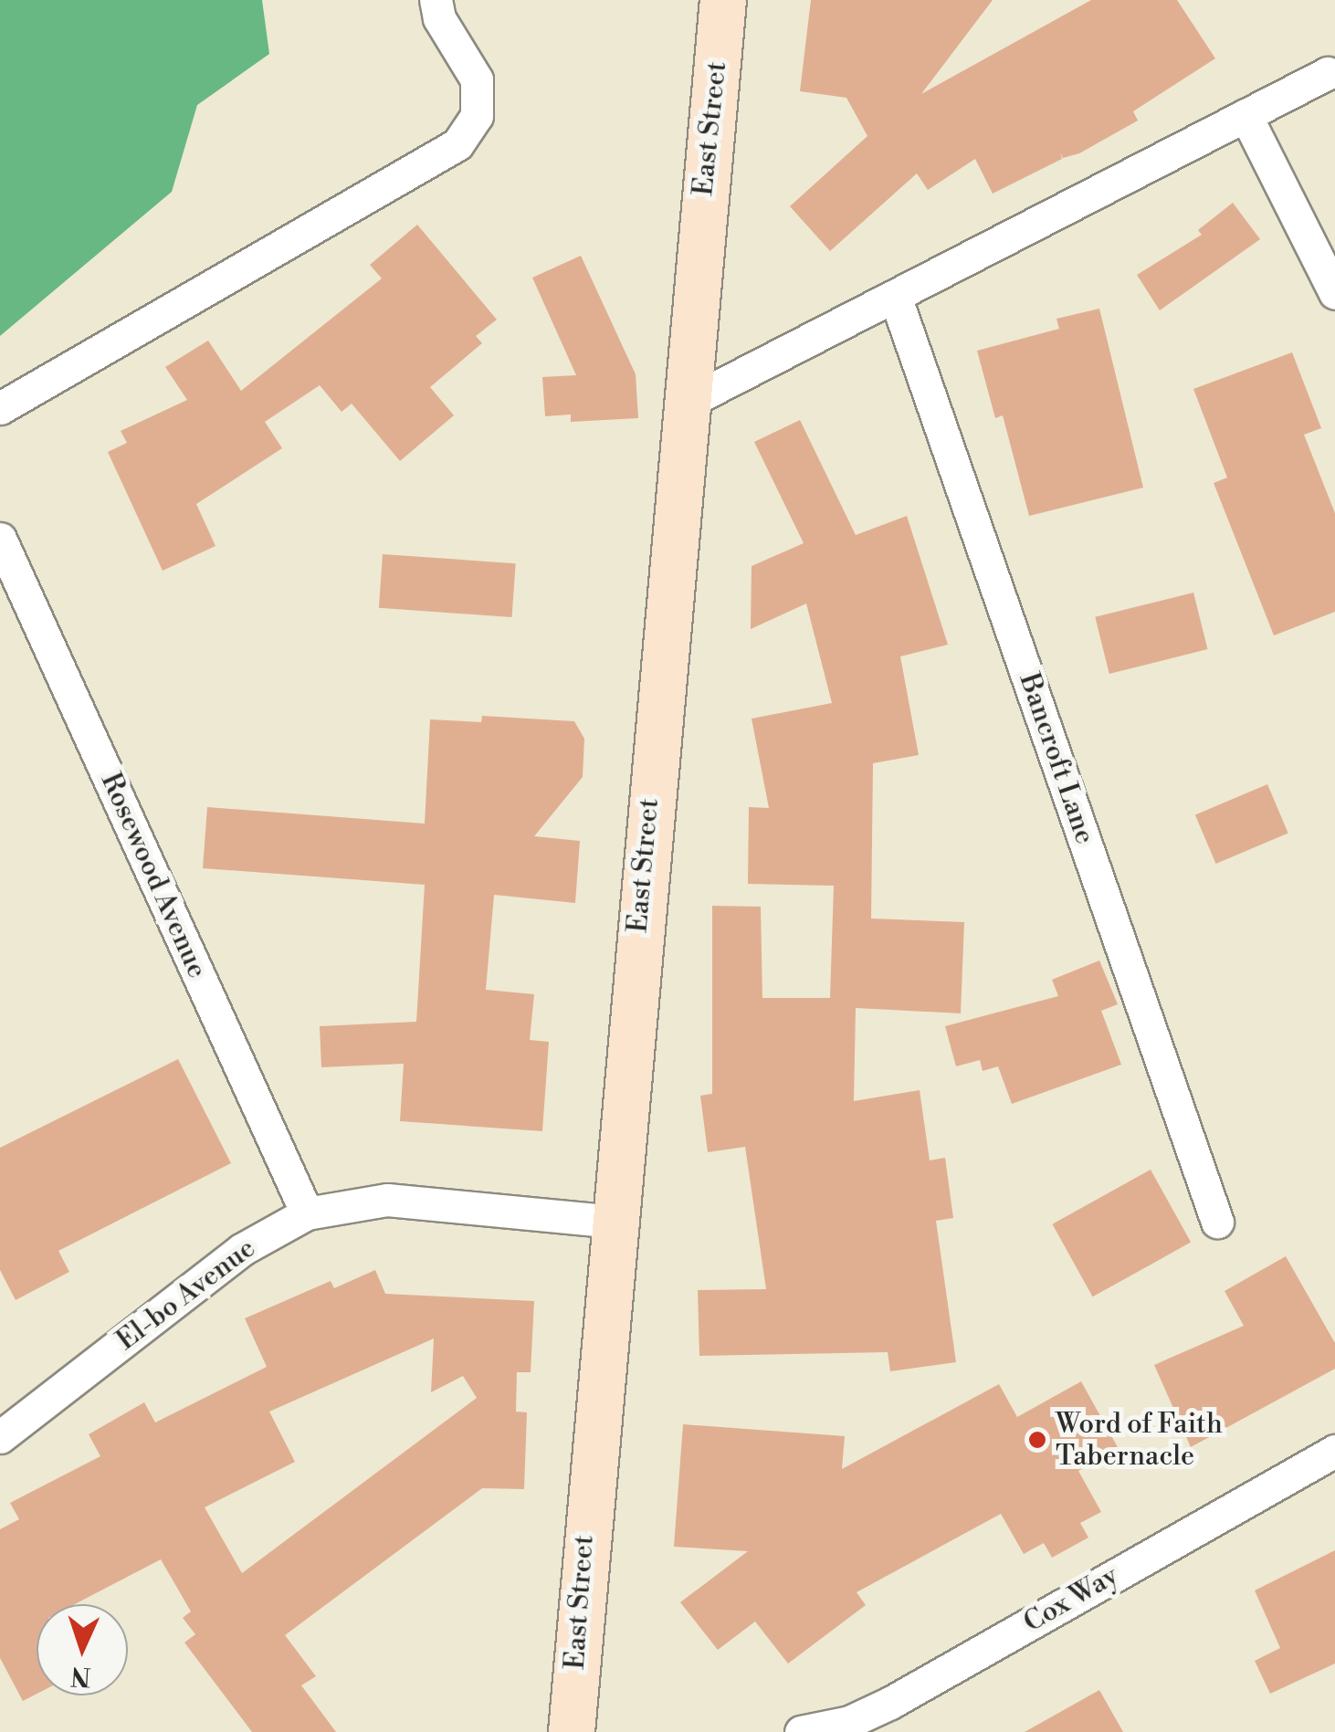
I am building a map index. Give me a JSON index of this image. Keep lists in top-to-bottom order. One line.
{"streets":{"main road":["East Street"],"street":["Bancroft Lane","Rosewood Avenue","El-bo Avenue","Cox Way"]},"crossings":[["East Street","El-bo Avenue"],["Rosewood Avenue","El-bo Avenue"]],"places":["Word of Faith Tabernacle"],"north":"bottom"}
